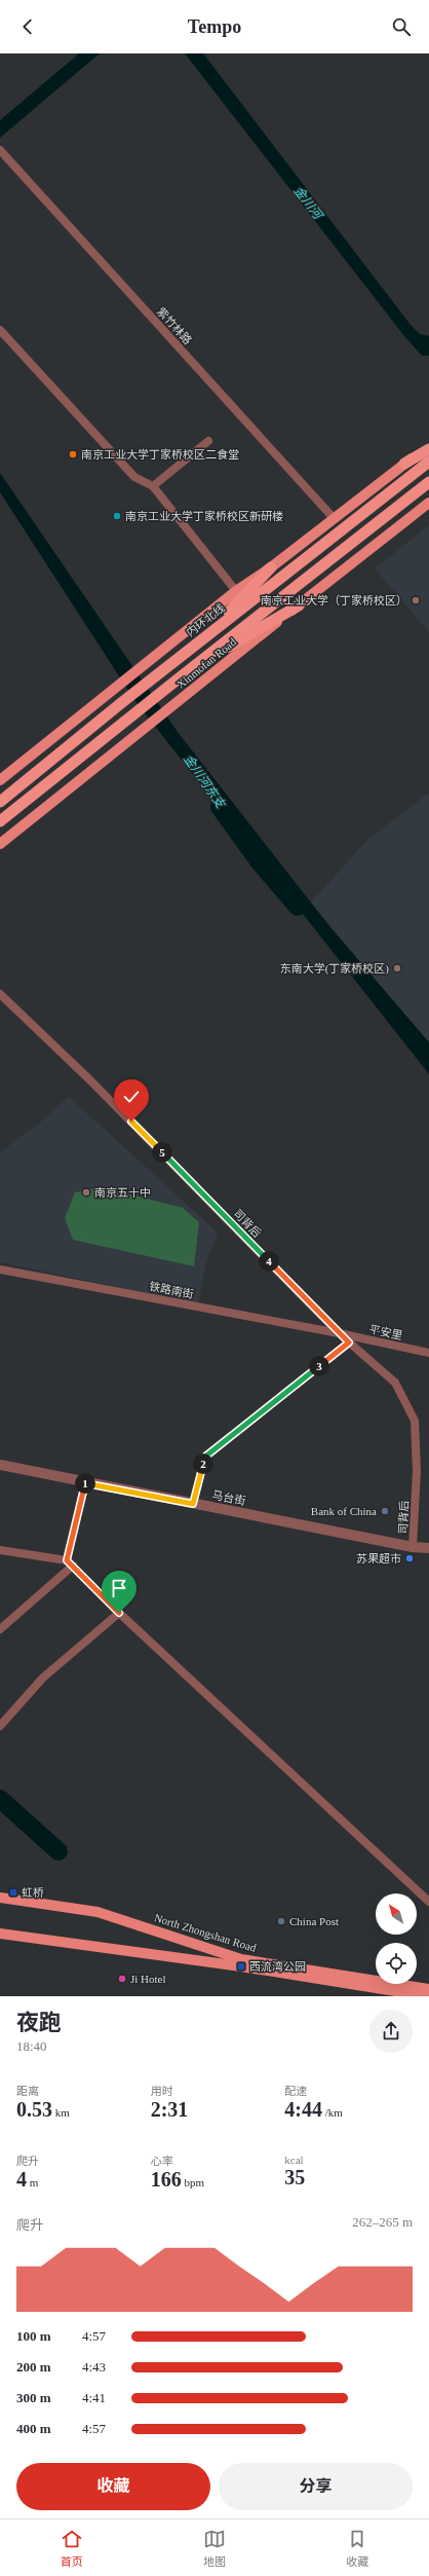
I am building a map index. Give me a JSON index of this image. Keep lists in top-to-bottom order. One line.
{"streets":{"highway":["内环北线"],"main road":["Xinmofan Road","North Zhongshan Road"],"street":["紫竹林路","司背后","铁路南街","平安里","马台街"]},"crossings":[["司背后","铁路南街"],["司背后","平安里"],["司背后","马台街"],["铁路南街","平安里"]],"water":["金川河","金川河东支"],"places":{"other":["南京工业大学丁家桥校区二食堂","南京工业大学丁家桥校区新研楼","南京工业大学（丁家桥校区）","东南大学(丁家桥校区)","南京五十中","Bank of China","苏果超市","China Post","Ji Hotel"],"transit":["虹桥","西流湾公园"]},"north":"top left","page":{"header":"Tempo","pins":["5","4","3","2","1"],"heading":["夜跑","18:40"],"stats":[["距离","0.53 km"],["用时","2:31"],["配速","4:44 /km"],["爬升","4 m"],["心率","166 bpm"],["kcal","35"]],"chart":["爬升","262–265 m"],"list":[{"name":"100 m","note":"4:57"},{"name":"200 m","note":"4:43"},{"name":"300 m","note":"4:41"},{"name":"400 m","note":"4:57"}],"buttons":["收藏","分享"],"tabs":["首页","地图","收藏"]}}
